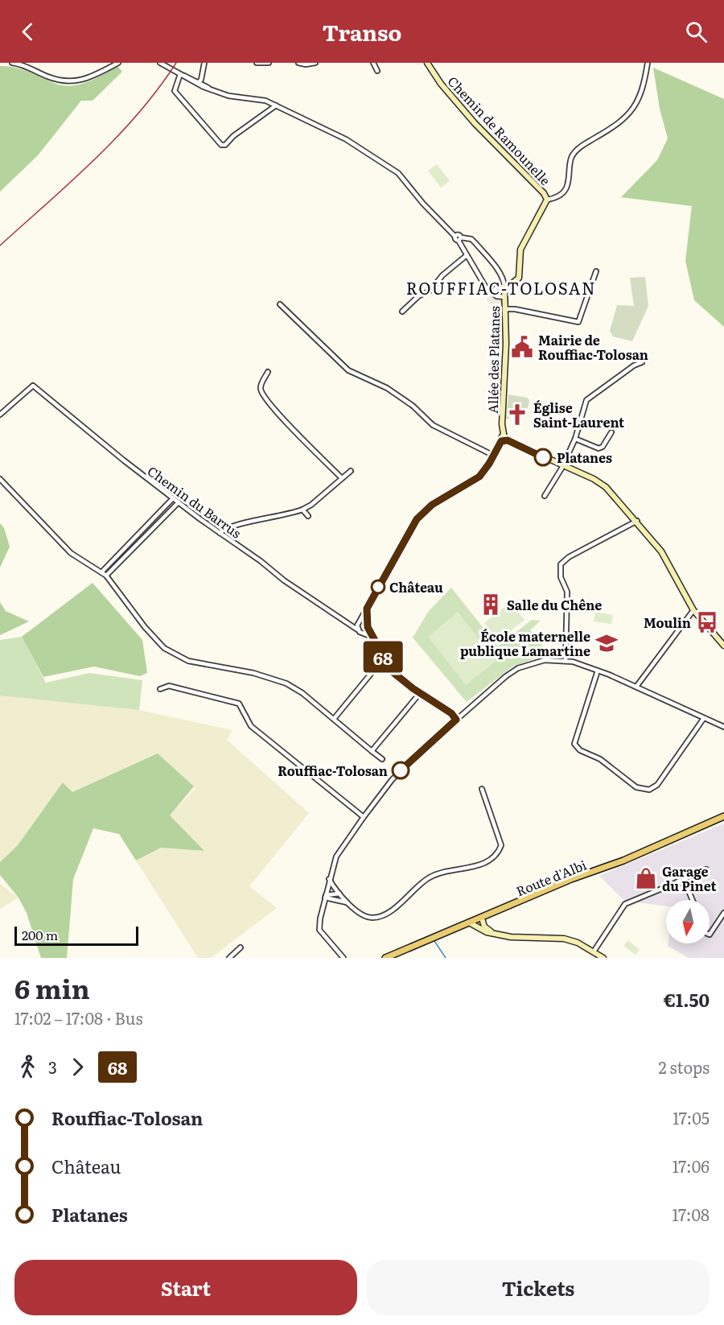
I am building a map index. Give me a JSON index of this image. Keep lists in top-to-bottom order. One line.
{"streets":{"main road":["Route d'Albi"],"street":["Chemin de Ramounelle","Allée des Platanes","Chemin du Barrus"]},"crossings":[["Chemin de Ramounelle","Allée des Platanes"]],"districts":["ROUFFIAC-TOLOSAN"],"places":{"public building":["Mairie de Rouffiac-Tolosan"],"church":["Église Saint-Laurent"],"other":["Platanes","Château","Rouffiac-Tolosan"],"building":["Salle du Chêne"],"bus stop":["Moulin"],"school or university":["École maternelle publique Lamartine"],"shop":["Garage du Pinet"]},"lines":["bus line 68"],"scale_bar":"200 m","north":"bottom","page":{"header":"Transo","on_map":"68","scale":"200 m","heading":["6 min","17:02 – 17:08 · Bus","€1.50"],"legs":["3","68","2 stops"],"list":[{"name":"Rouffiac-Tolosan","value":"17:05"},{"name":"Château","value":"17:06"},{"name":"Platanes","value":"17:08"}],"buttons":["Start","Tickets"]}}
